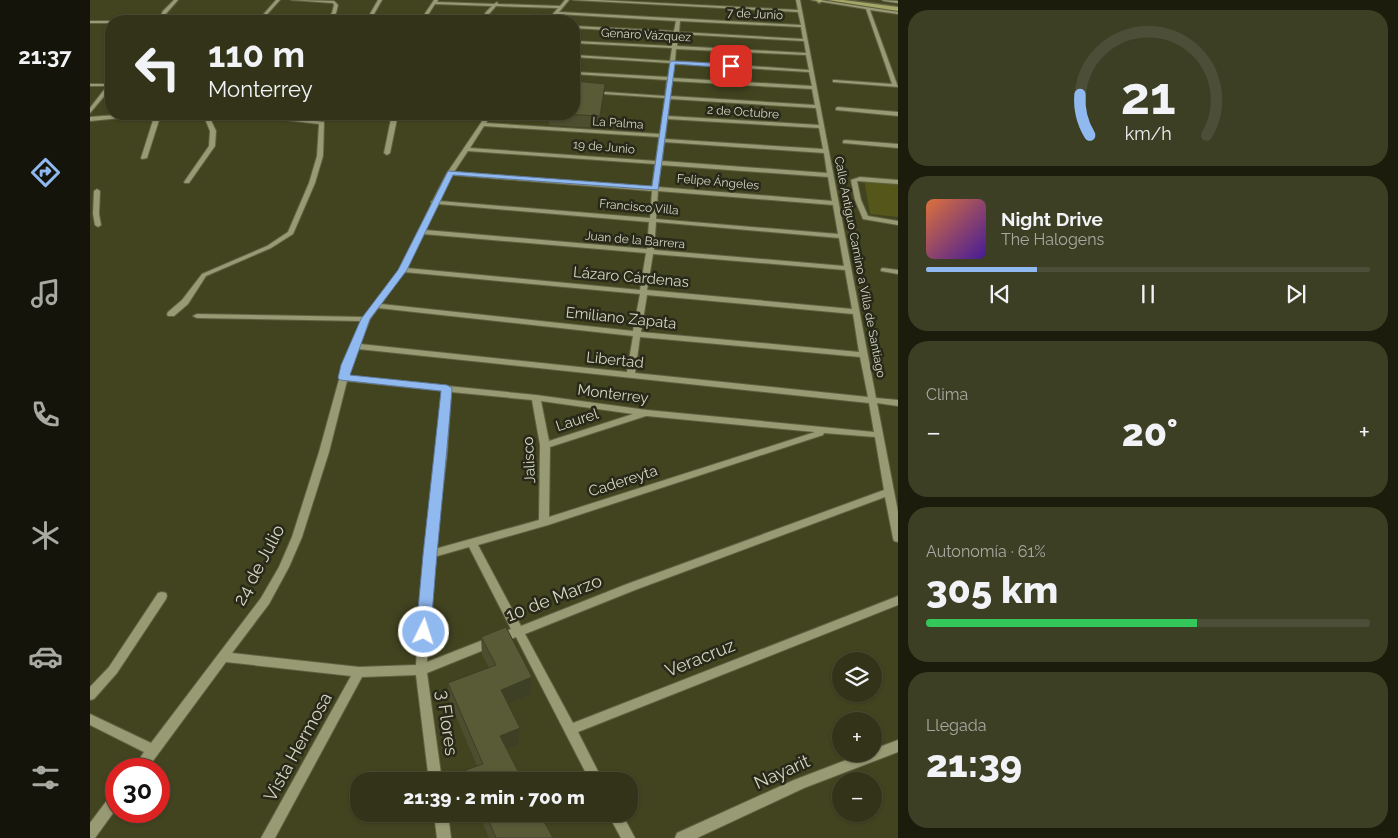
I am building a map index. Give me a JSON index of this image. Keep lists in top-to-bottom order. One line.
{"streets":{"street":["7 de Junio","Genaro Vázquez","2 de Octubre","La Palma","19 de Junio","Felipe Ángeles","Francisco Villa","Juan de la Barrera","Calle Antiguo Camino a Villa de Santiago","Lázaro Cárdenas","Emiliano Zapata","Libertad","Monterrey","Laurel","Jalisco","Cadereyta","24 de Julio","10 de Marzo","Veracruz","3 Flores","Vista Hermosa","Nayarit"]},"crossings":[["7 de Junio","Calle Antiguo Camino a Villa de Santiago"],["Genaro Vázquez","Calle Antiguo Camino a Villa de Santiago"],["2 de Octubre","Calle Antiguo Camino a Villa de Santiago"],["La Palma","Calle Antiguo Camino a Villa de Santiago"],["La Palma","24 de Julio"],["19 de Junio","Calle Antiguo Camino a Villa de Santiago"],["19 de Junio","24 de Julio"],["Felipe Ángeles","Calle Antiguo Camino a Villa de Santiago"],["Felipe Ángeles","24 de Julio"],["Francisco Villa","Calle Antiguo Camino a Villa de Santiago"],["Francisco Villa","24 de Julio"],["Juan de la Barrera","Calle Antiguo Camino a Villa de Santiago"],["Juan de la Barrera","24 de Julio"],["Calle Antiguo Camino a Villa de Santiago","Lázaro Cárdenas"],["Calle Antiguo Camino a Villa de Santiago","Emiliano Zapata"],["Calle Antiguo Camino a Villa de Santiago","Libertad"],["Calle Antiguo Camino a Villa de Santiago","Monterrey"],["Calle Antiguo Camino a Villa de Santiago","10 de Marzo"],["Lázaro Cárdenas","24 de Julio"],["Emiliano Zapata","24 de Julio"],["Libertad","24 de Julio"],["Monterrey","Laurel"],["Monterrey","Jalisco"],["Monterrey","Cadereyta"],["Monterrey","24 de Julio"],["Laurel","Jalisco"],["Jalisco","Cadereyta"],["24 de Julio","10 de Marzo"],["10 de Marzo","3 Flores"],["10 de Marzo","Vista Hermosa"]],"page":{"tabs":"21:37","turn":["110 m","Monterrey"],"song":["Night Drive","The Halogens"],"tile":["Clima",["Autonomía · 61%","305 km"],["Llegada","21:39"]],"heat":["−","20°","+"],"map_buttons":["+","−"],"limit":"30","trip":"21:39 · 2 min · 700 m","gauge":["21","km/h"]}}
